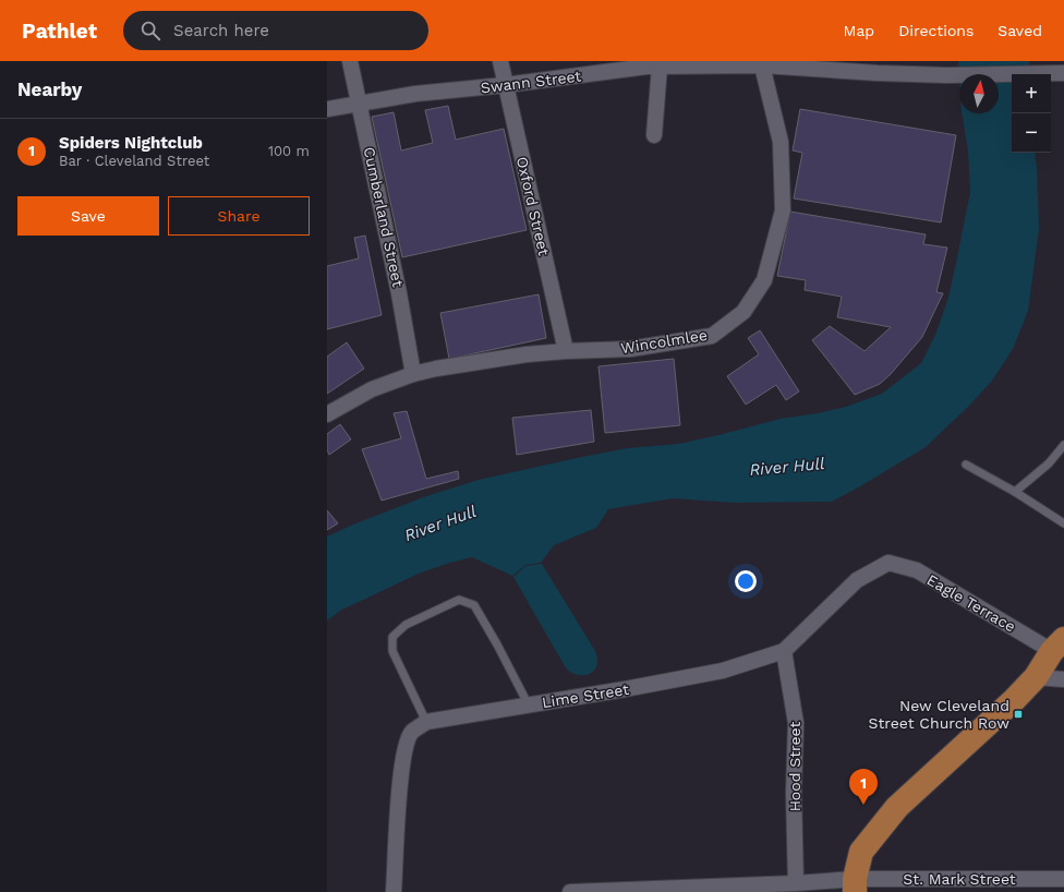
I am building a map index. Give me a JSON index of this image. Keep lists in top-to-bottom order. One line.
{"streets":{"street":["Swann Street","Oxford Street","Cumberland Street","Wincolmlee","Eagle Terrace","Lime Street","Hood Street","St. Mark Street"]},"crossings":[["Swann Street","Oxford Street"],["Swann Street","Cumberland Street"],["Swann Street","Wincolmlee"],["Oxford Street","Wincolmlee"],["Cumberland Street","Wincolmlee"],["Eagle Terrace","Lime Street"],["Lime Street","Hood Street"],["Hood Street","St. Mark Street"]],"water":["River Hull"],"places":{"transit":["New Cleveland Street Church Row"]},"north":"top","page":{"header":"Pathlet","search":"Search here","nav":["Map","Directions","Saved"],"heading":"Nearby","map_buttons":["+","−"],"list":[{"mark":"1","name":"Spiders Nightclub","note":"Bar · Cleveland Street","value":"100 m"}],"buttons":["Save","Share"],"pins":"1"}}
